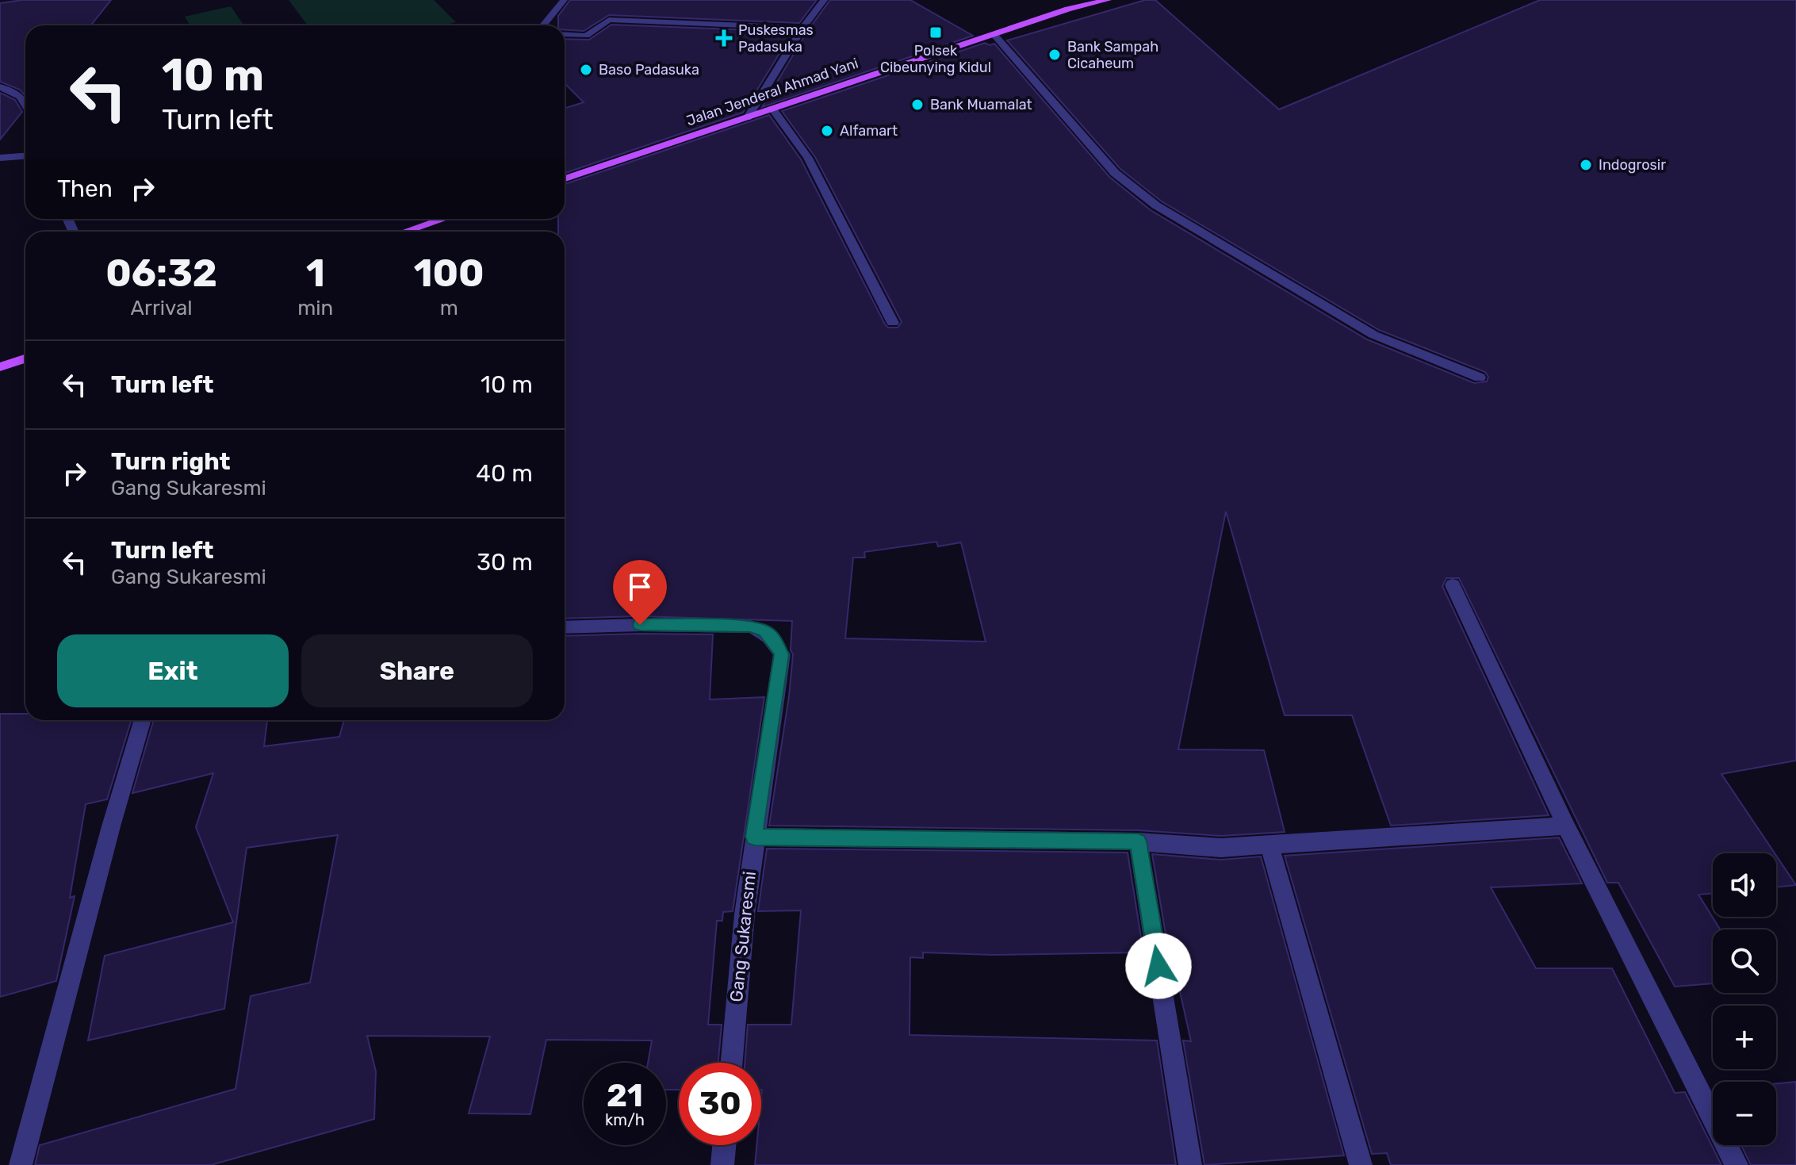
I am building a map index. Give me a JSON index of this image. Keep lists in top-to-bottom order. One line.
{"streets":{"main road":["Jalan Jenderal Ahmad Yani"],"street":["Gang Sukaresmi"]},"places":{"transit":["Polsek Cibeunying Kidul"],"health":["Puskesmas Padasuka"],"other":["Bank Sampah Cicaheum","Baso Padasuka","Bank Muamalat","Alfamart","Indogrosir"]},"page":{"turn":["10 m","Turn left"],"then":"Then","eta":["06:32","Arrival","1","min","100","m"],"list":[{"name":"Turn left","value":"10 m"},{"name":"Turn right","note":"Gang Sukaresmi","value":"40 m"},{"name":"Turn left","note":"Gang Sukaresmi","value":"30 m"}],"buttons":["Exit","Share"],"map_buttons":["+","−"],"speed":"21 km/h","limit":"30"}}
